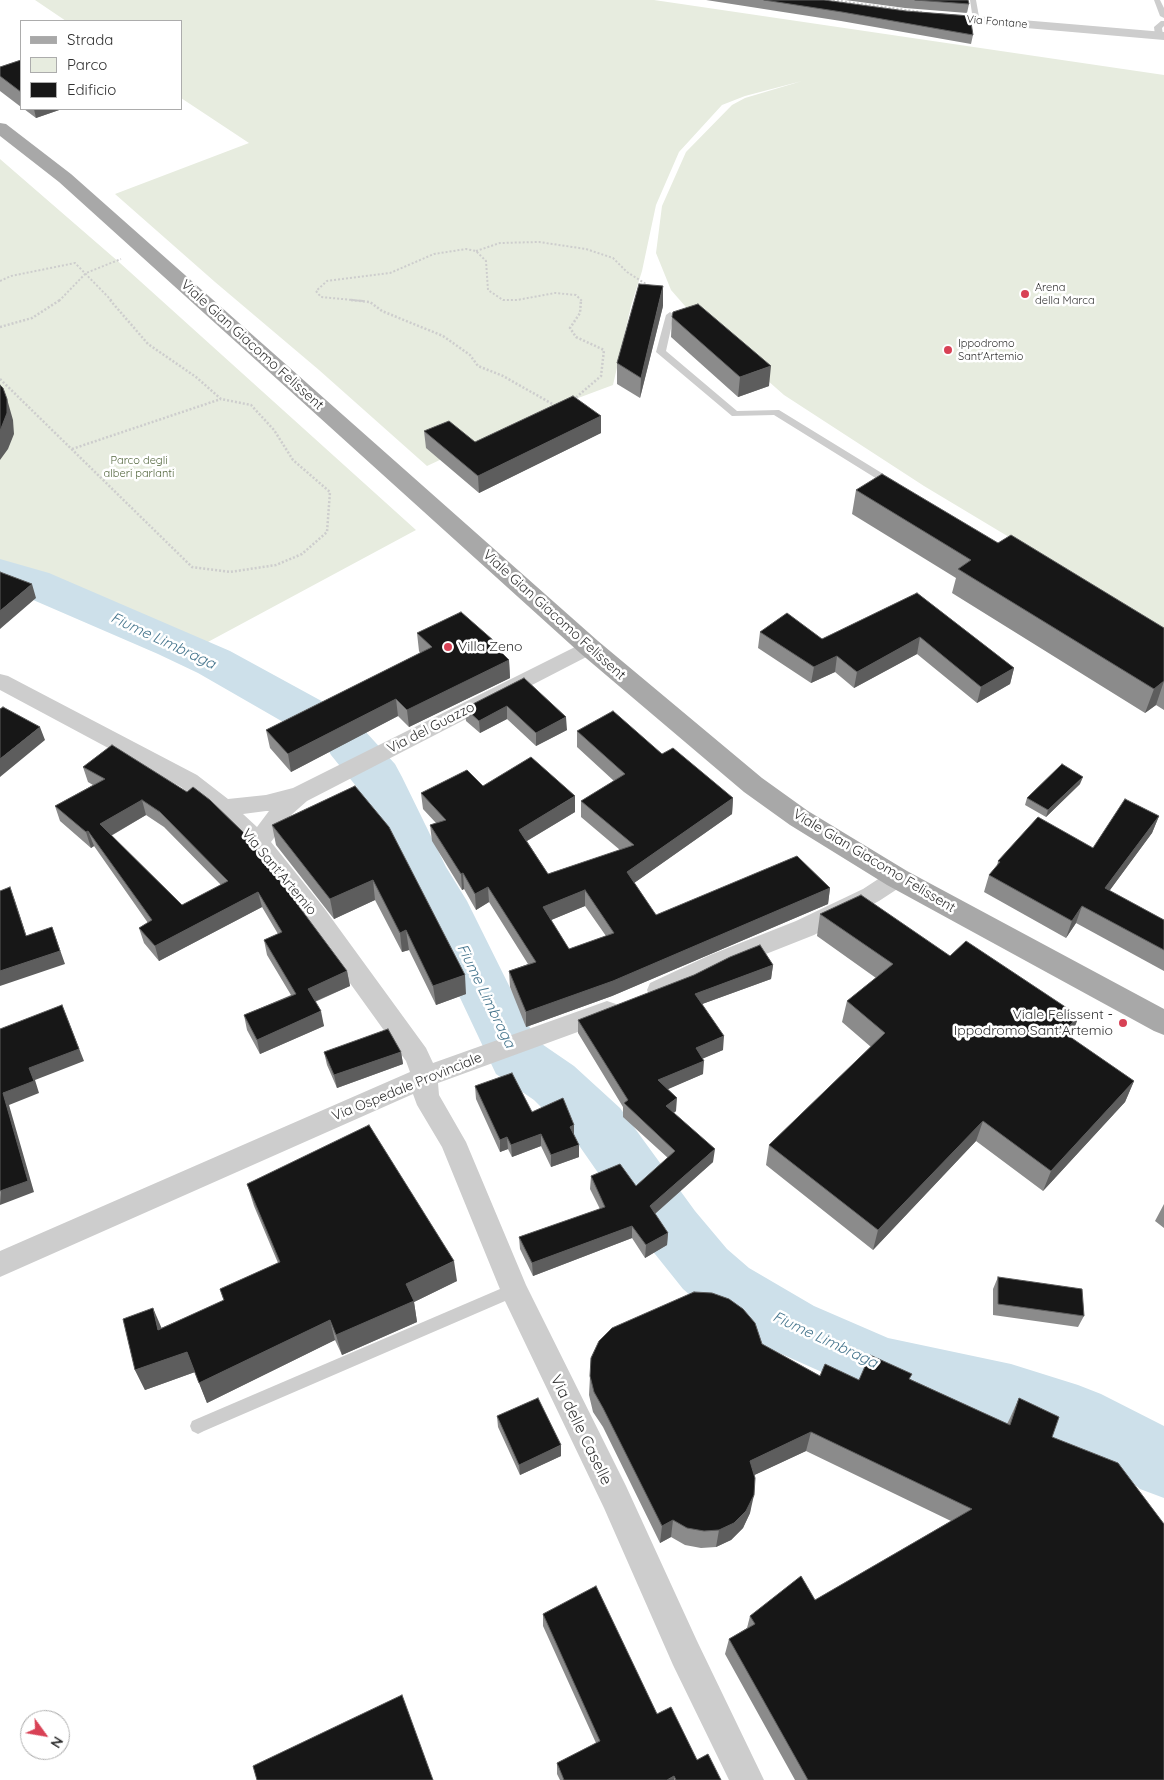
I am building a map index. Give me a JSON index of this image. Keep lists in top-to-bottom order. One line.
{"streets":{"main road":["Viale Gian Giacomo Felissent"],"street":["Via Fontane","Via del Guazzo","Via Sant'Artemio","Via Ospedale Provinciale","Via delle Caselle"]},"crossings":[["Viale Gian Giacomo Felissent","Via del Guazzo"],["Viale Gian Giacomo Felissent","Via Ospedale Provinciale"],["Via del Guazzo","Via Sant'Artemio"],["Via Sant'Artemio","Via Ospedale Provinciale"],["Via Sant'Artemio","Via delle Caselle"],["Via Ospedale Provinciale","Via delle Caselle"]],"water":["Fiume Limbraga"],"parks":["Parco degli alberi parlanti"],"places":["Arena della Marca","Ippodromo Sant'Artemio","Villa Zeno","Viale Felissent - Ippodromo Sant'Artemio"],"legend":["Strada","Parco","Edificio"],"north":"bottom right"}
